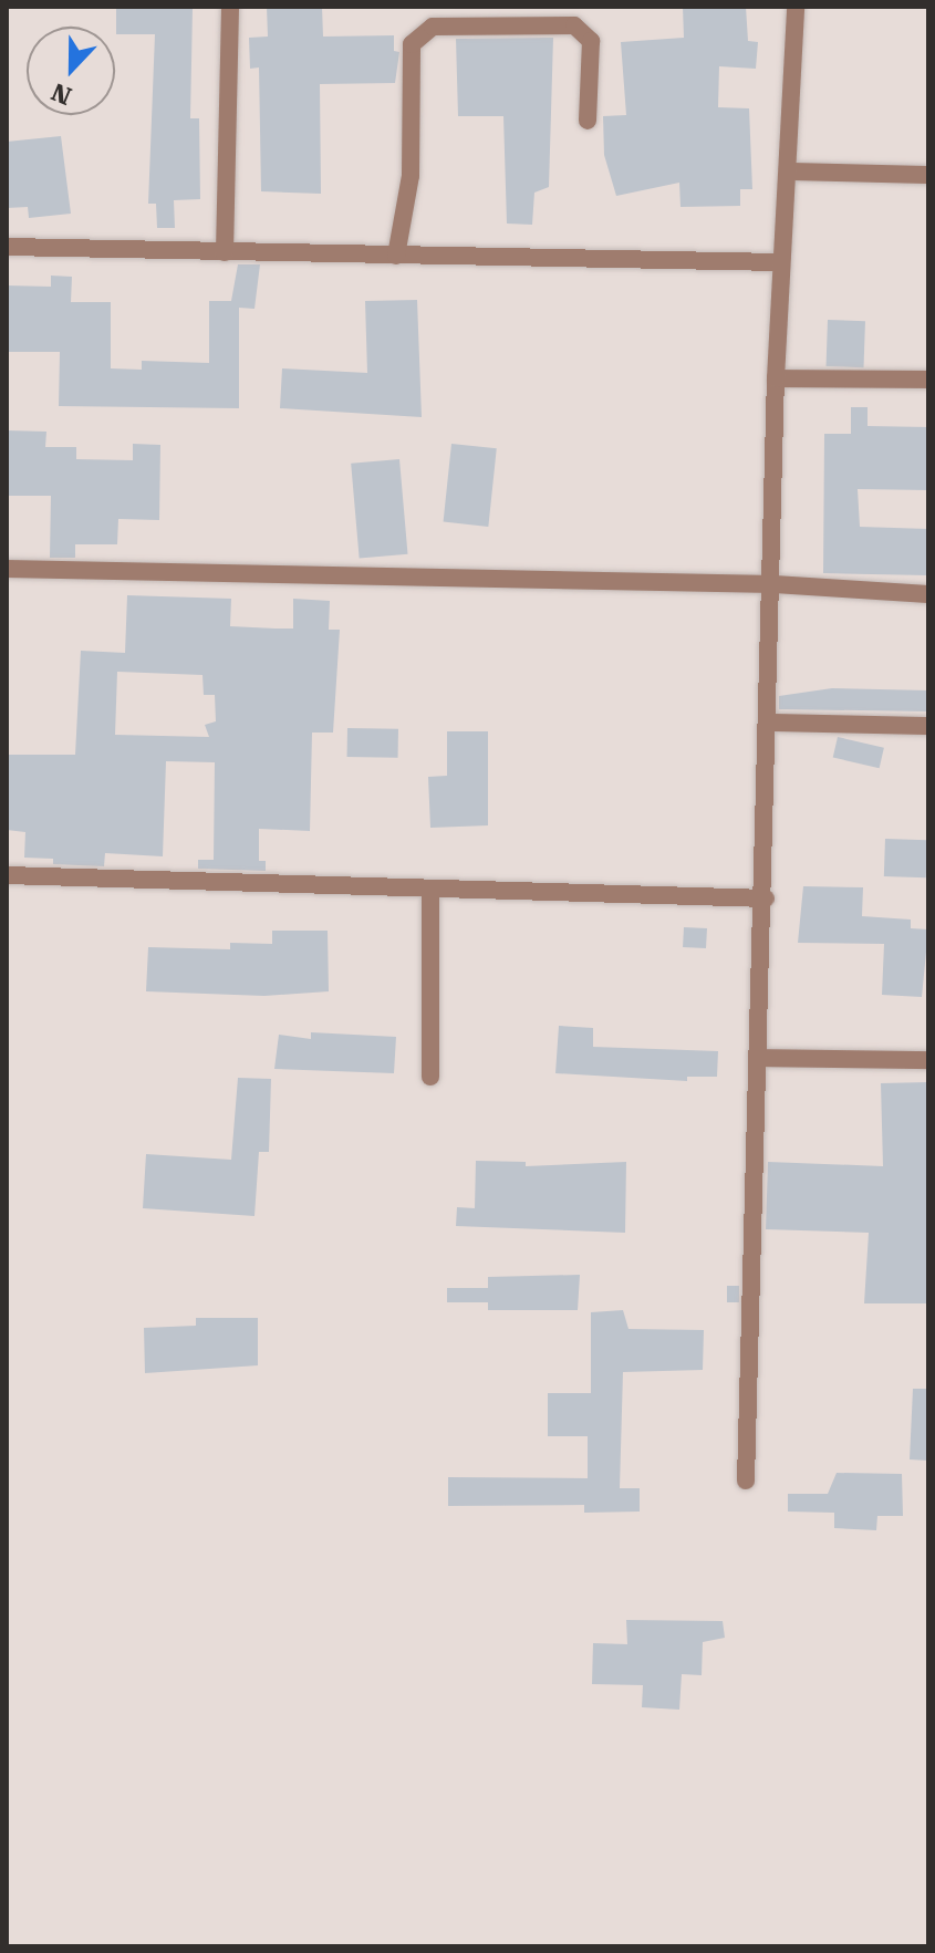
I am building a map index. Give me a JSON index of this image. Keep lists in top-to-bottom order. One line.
{"north":"bottom"}
